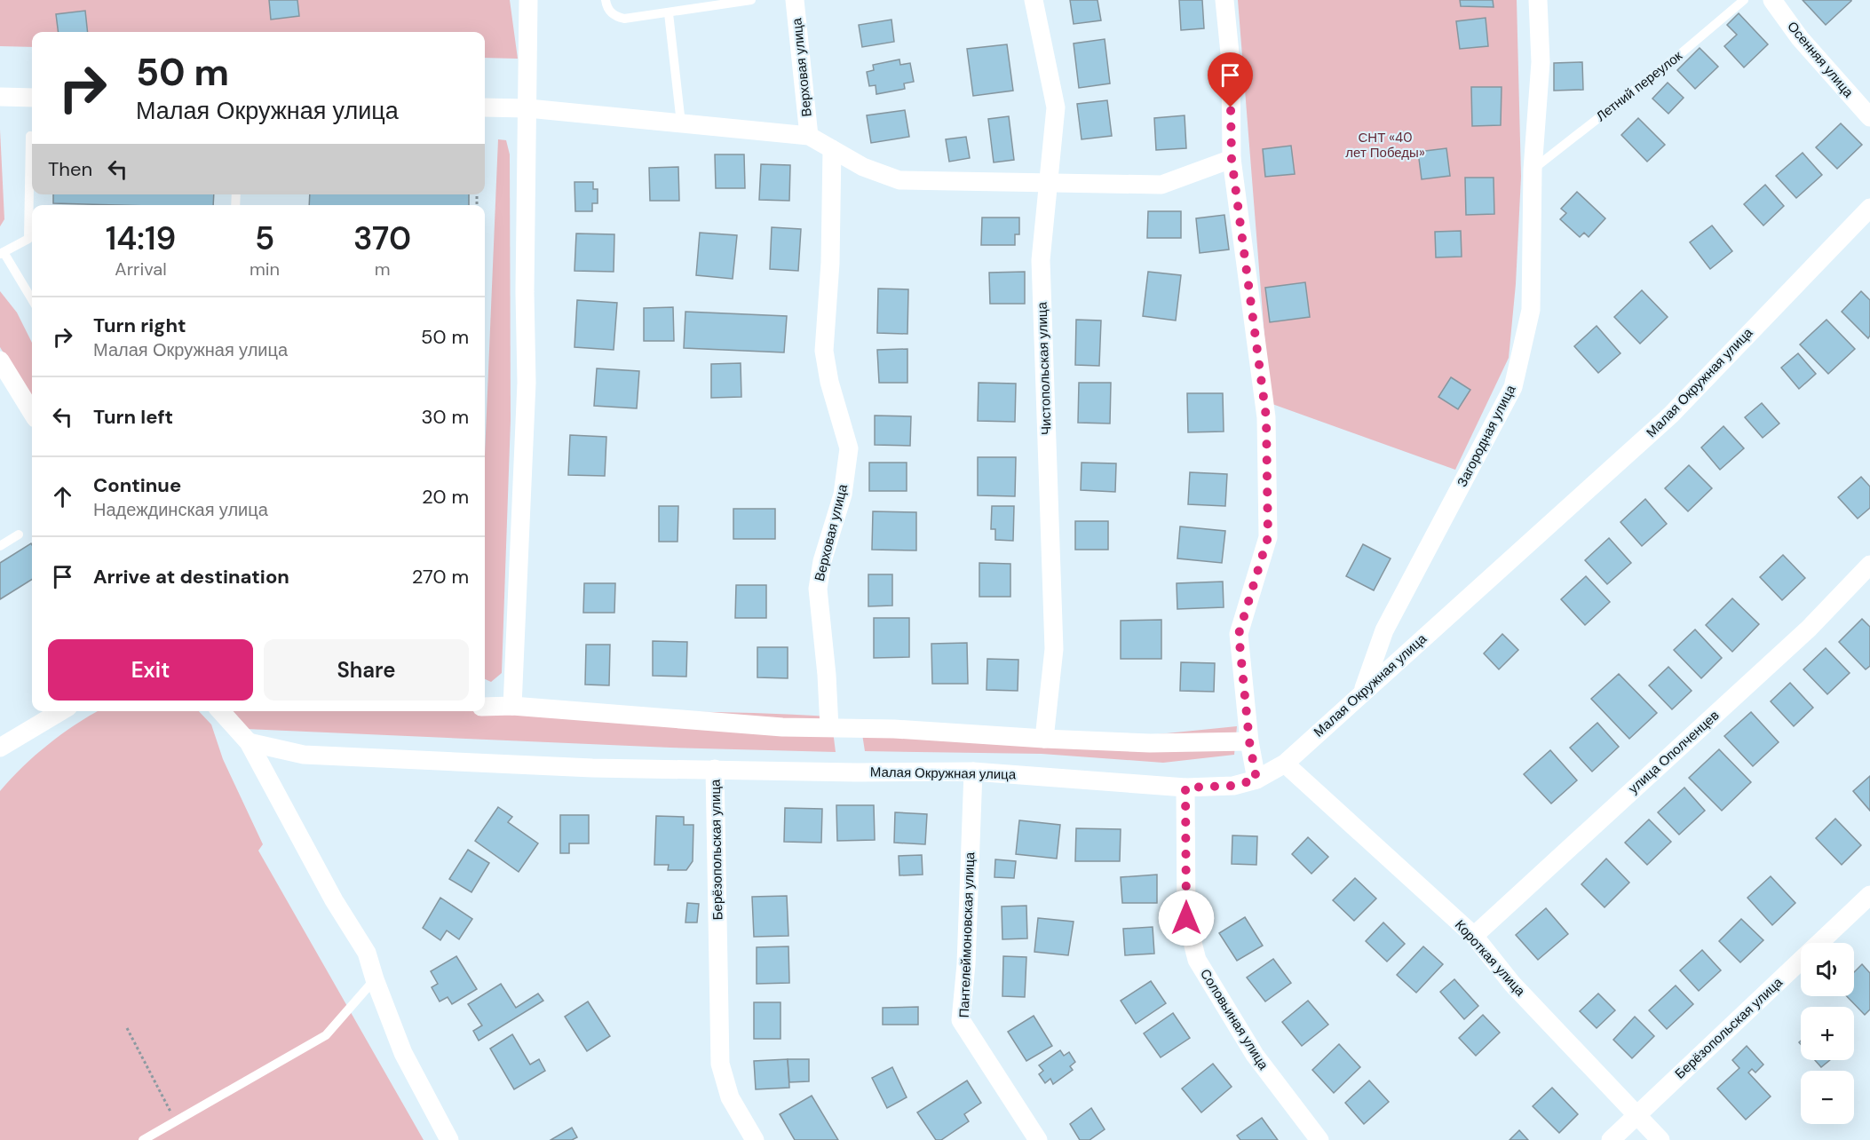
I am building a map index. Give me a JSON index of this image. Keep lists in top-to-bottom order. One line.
{"streets":{"street":["Осенняя улица","Верховая улица","Чистопольская улица","Малая Окружная улица","Загородная улица","улица Ополченцев","Берёзопольская улица","Пантелеймоновская улица","Короткая улица","Соловьиная улица"],"lane":["Летний переулок"]},"crossings":[["Летний переулок","Загородная улица"],["Малая Окружная улица","Загородная улица"],["Малая Окружная улица","Берёзопольская улица"],["Малая Окружная улица","Пантелеймоновская улица"],["Малая Окружная улица","Короткая улица"],["Малая Окружная улица","Соловьиная улица"],["улица Ополченцев","Короткая улица"],["Берёзопольская улица","Короткая улица"]],"parks":["СНТ «40 лет Победы»"],"page":{"turn":["50 m","Малая Окружная улица"],"then":"Then","eta":["14:19","Arrival","5","min","370","m"],"list":[{"name":"Turn right","note":"Малая Окружная улица","value":"50 m"},{"name":"Turn left","value":"30 m"},{"name":"Continue","note":"Надеждинская улица","value":"20 m"},{"name":"Arrive at destination","value":"270 m"}],"buttons":["Exit","Share"],"map_buttons":["+","−"]}}
